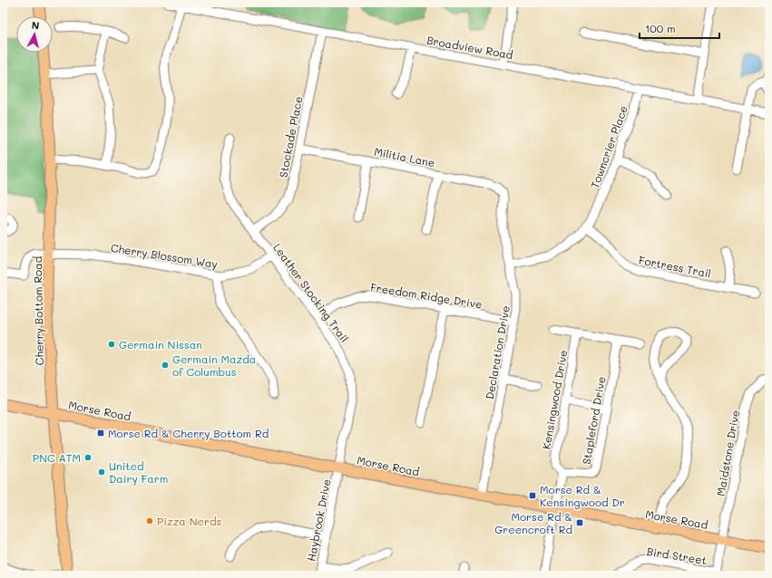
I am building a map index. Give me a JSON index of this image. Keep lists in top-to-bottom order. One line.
{"streets":{"main road":["Cherry Bottom Road","Morse Road"],"street":["Broadview Road","Stockade Place","Towncrier Place","Militia Lane","Cherry Blossom Way","Fortress Trail","Leather Stocking Trail","Freedom Ridge Drive","Declaration Drive","Kensingwood Drive","Stapleford Drive","Maidstone Drive","Haybrook Drive","Bird Street"]},"crossings":[["Broadview Road","Stockade Place"],["Broadview Road","Towncrier Place"],["Stockade Place","Militia Lane"],["Stockade Place","Leather Stocking Trail"],["Towncrier Place","Fortress Trail"],["Towncrier Place","Declaration Drive"],["Militia Lane","Declaration Drive"],["Cherry Blossom Way","Leather Stocking Trail"],["Cherry Blossom Way","Cherry Bottom Road"],["Leather Stocking Trail","Freedom Ridge Drive"],["Leather Stocking Trail","Morse Road"],["Leather Stocking Trail","Haybrook Drive"],["Freedom Ridge Drive","Declaration Drive"],["Cherry Bottom Road","Morse Road"],["Declaration Drive","Morse Road"],["Kensingwood Drive","Stapleford Drive"],["Morse Road","Maidstone Drive"],["Morse Road","Haybrook Drive"],["Maidstone Drive","Bird Street"]],"places":{"other":["Germain Nissan","Germain Mazda of Columbus","PNC ATM","United Dairy Farm","Pizza Nerds"],"transit":["Morse Rd & Cherry Bottom Rd","Morse Rd & Kensingwood Dr","Morse Rd & Greencroft Rd"]},"scale_bar":"100 m","north":"top"}
